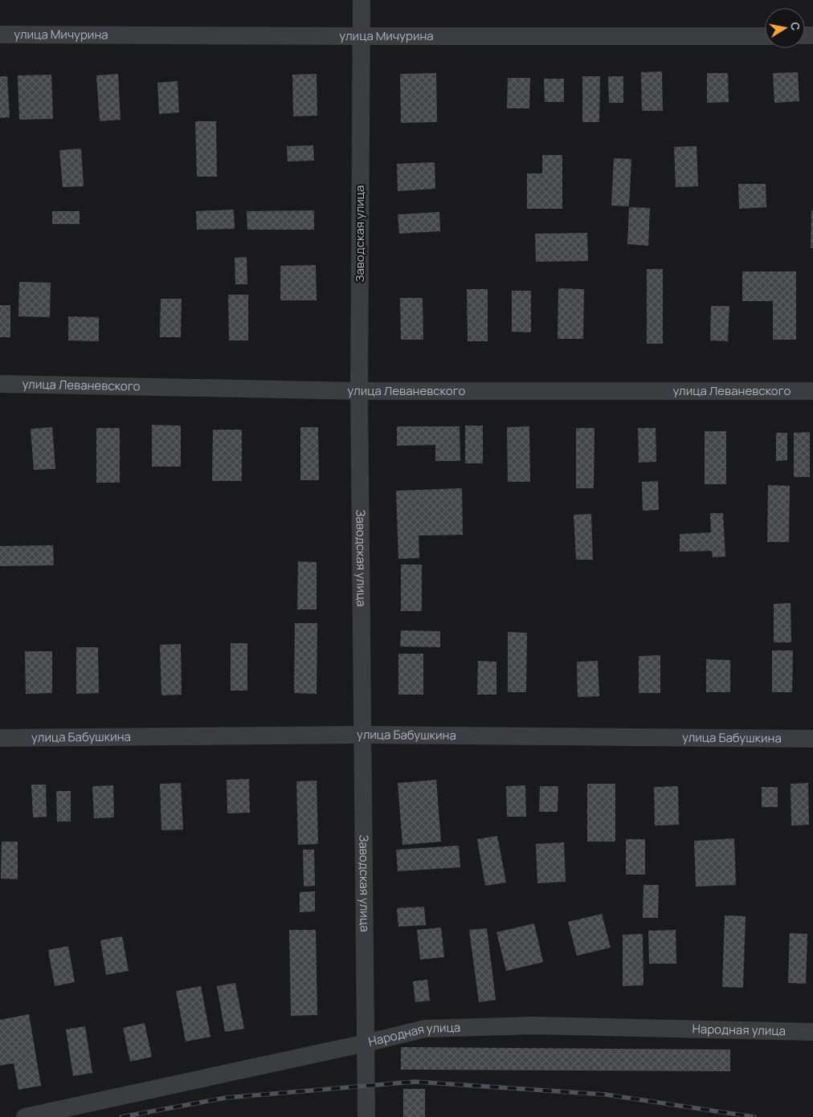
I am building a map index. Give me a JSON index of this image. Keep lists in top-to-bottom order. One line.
{"streets":{"street":["улица Мичурина","Заводская улица","улица Леваневского","улица Бабушкина","Народная улица"]},"crossings":[["улица Мичурина","Заводская улица"],["Заводская улица","улица Леваневского"],["Заводская улица","улица Бабушкина"],["Заводская улица","Народная улица"]],"north":"right"}
